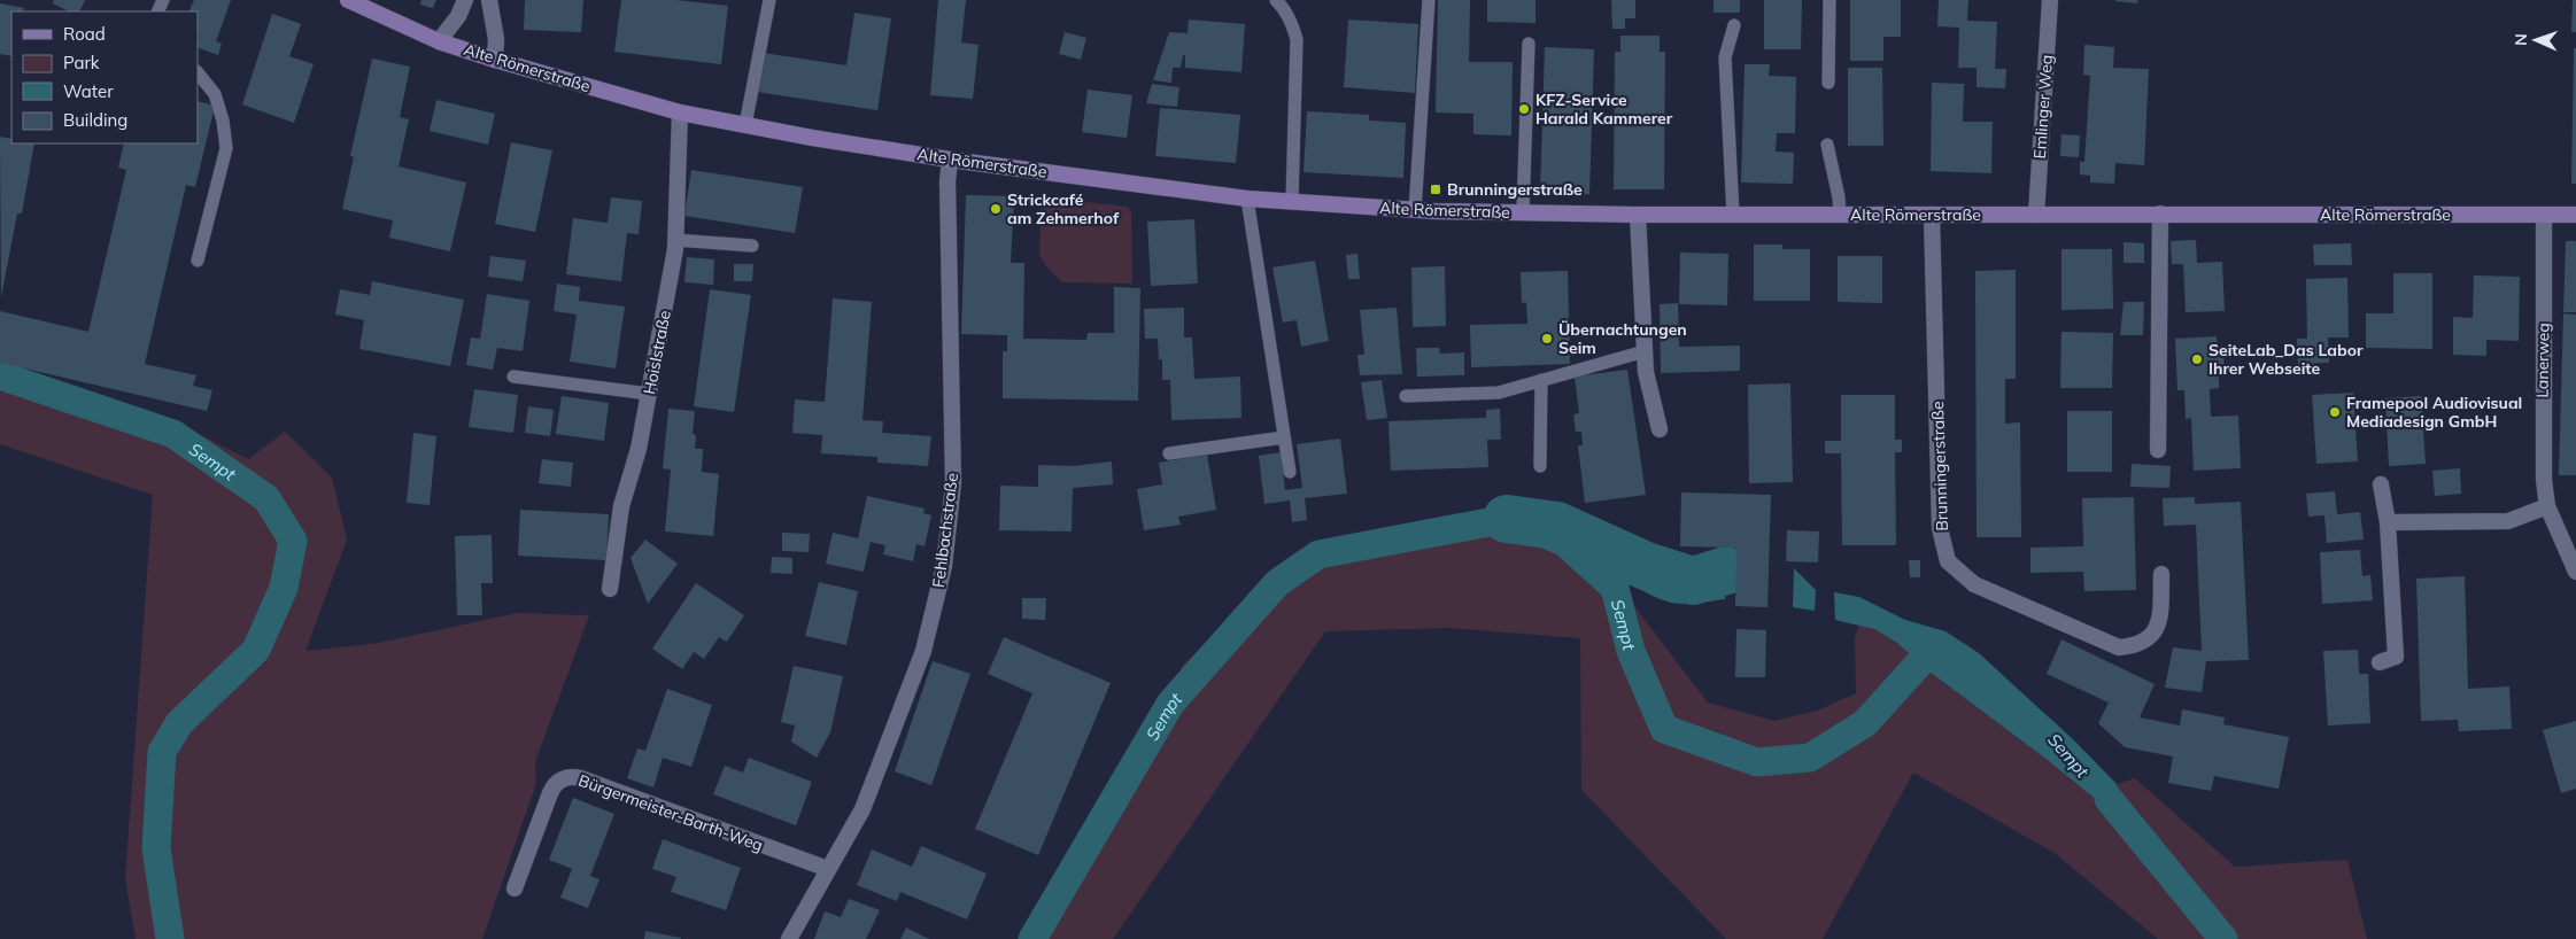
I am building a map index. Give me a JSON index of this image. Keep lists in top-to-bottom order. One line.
{"streets":{"main road":["Alte Römerstraße"],"street":["Emlinger Weg","Hoislstraße","Lanerweg","Brunningerstraße","Fehlbachstraße","Bürgermeister-Barth-Weg"]},"crossings":[["Alte Römerstraße","Emlinger Weg"],["Alte Römerstraße","Hoislstraße"],["Alte Römerstraße","Lanerweg"],["Alte Römerstraße","Brunningerstraße"],["Alte Römerstraße","Fehlbachstraße"],["Fehlbachstraße","Bürgermeister-Barth-Weg"]],"water":["Sempt"],"places":{"other":["KFZ-Service Harald Kammerer","Strickcafé am Zehmerhof","Übernachtungen Seim","SeiteLab_Das Labor Ihrer Webseite","Framepool Audiovisual Mediadesign GmbH"],"transit":["Brunningerstraße"]},"legend":["Road","Park","Water","Building"],"north":"left"}
